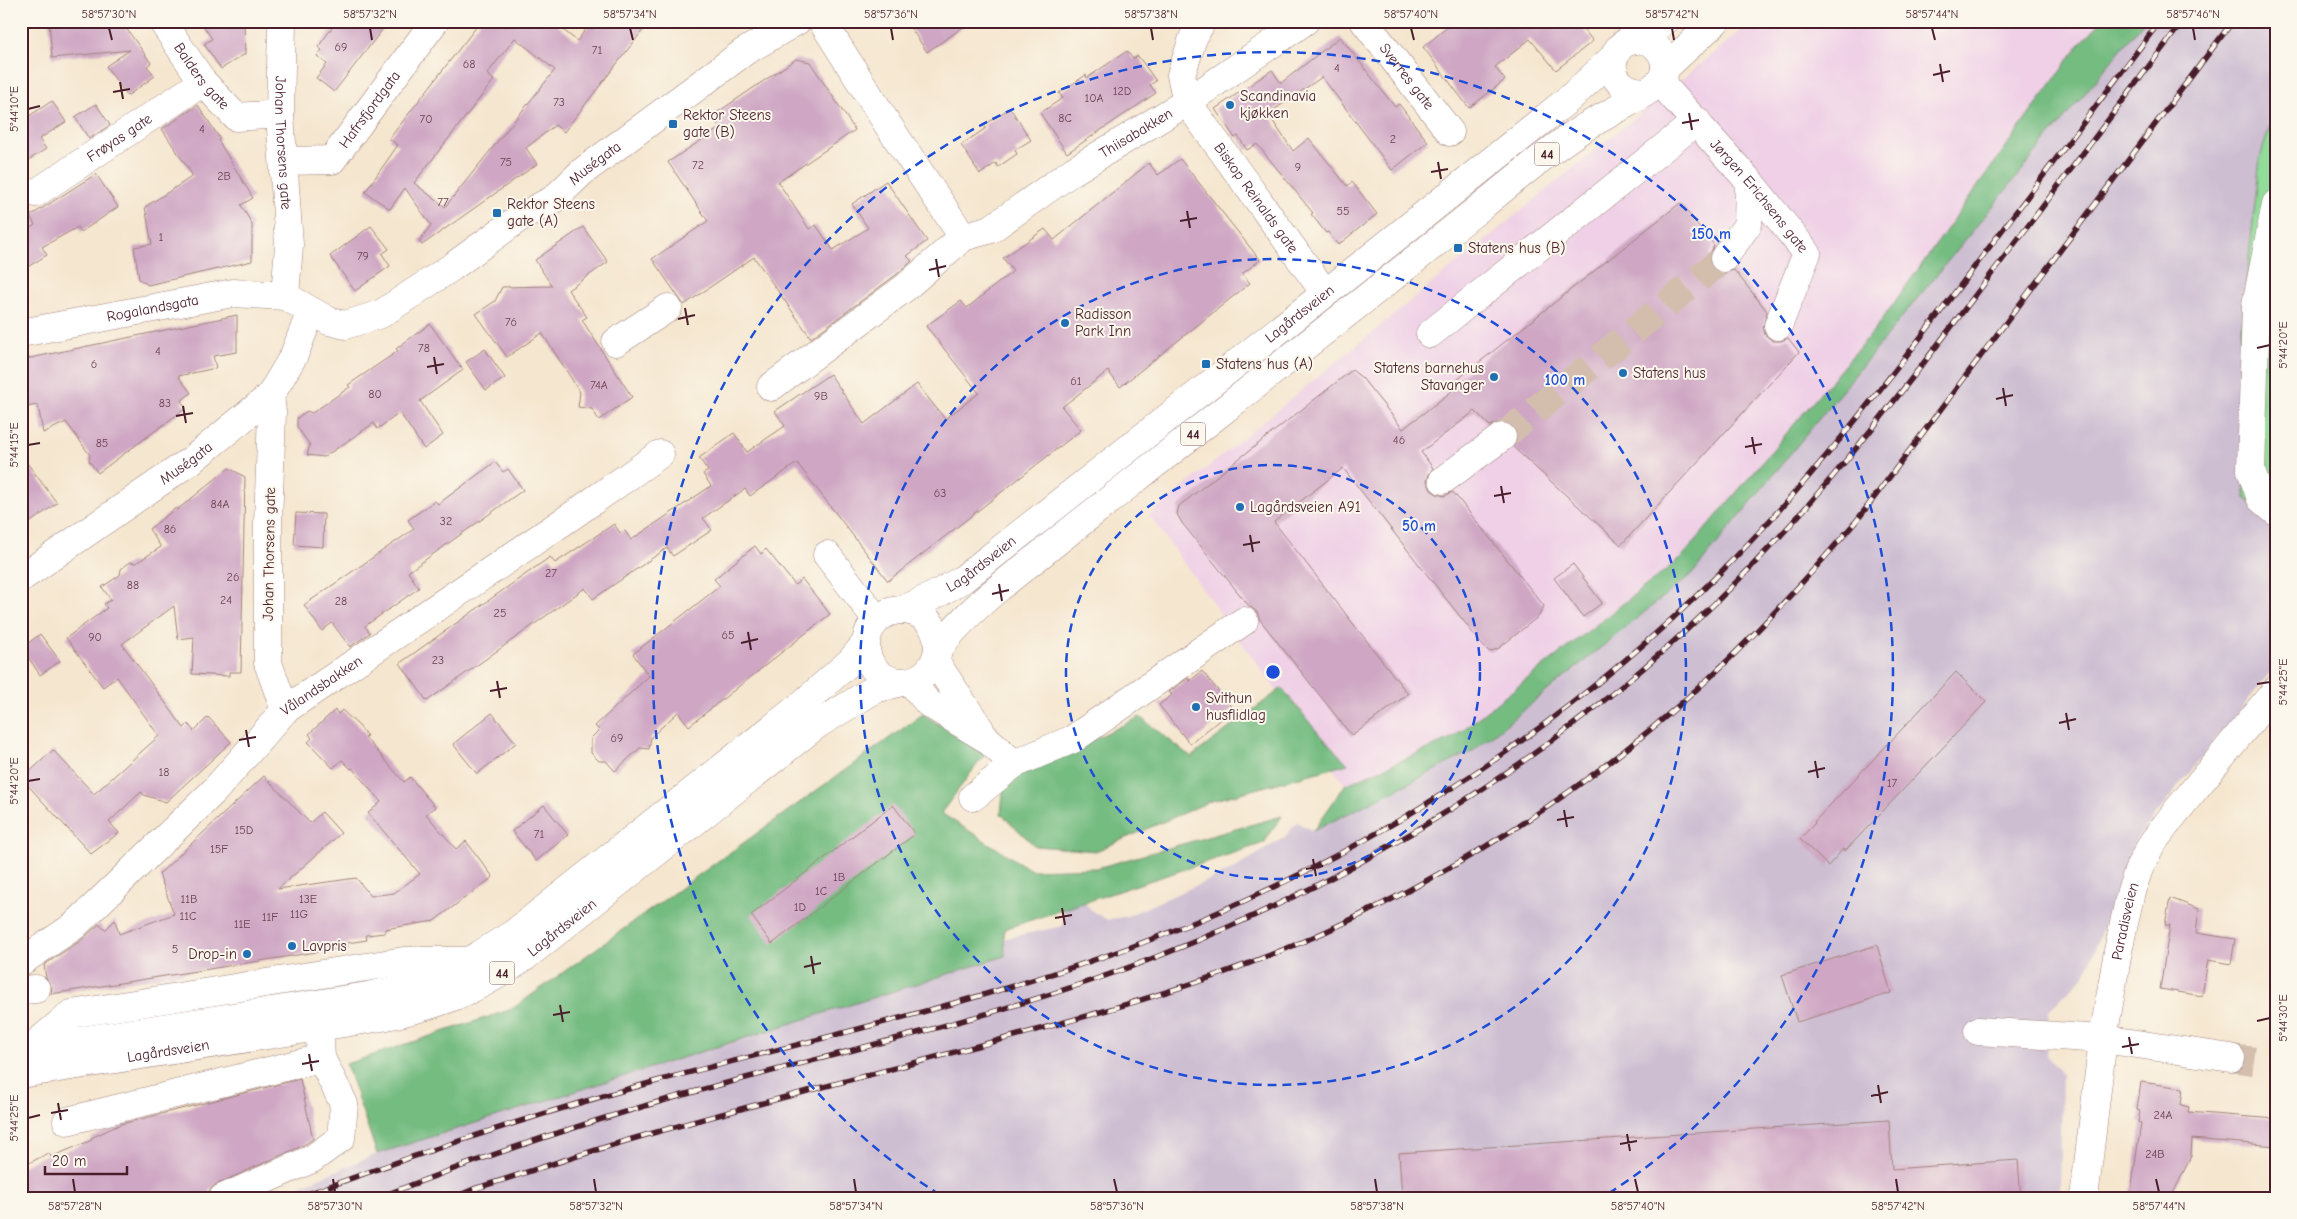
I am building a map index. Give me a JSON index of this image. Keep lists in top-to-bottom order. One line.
{"streets":{"street":["Balders gate","Sverres gate","Hafrsfjordgata","Thiisabakken","Frøyas gate","Johan Thorsens gate","44","Muségata","Jørgen Erichsens gate","Biskop Reinalds gate","Rogalandsgata","Lagårdsveien","Vålandsbakken","Paradisveien"]},"crossings":[["Balders gate","Frøyas gate"],["Balders gate","Johan Thorsens gate"],["Hafrsfjordgata","Johan Thorsens gate"],["Thiisabakken","Biskop Reinalds gate"],["Johan Thorsens gate","Muségata"],["Johan Thorsens gate","Rogalandsgata"],["Johan Thorsens gate","Vålandsbakken"],["44","Lagårdsveien"],["Muségata","Rogalandsgata"],["Jørgen Erichsens gate","Lagårdsveien"],["Biskop Reinalds gate","Lagårdsveien"]],"places":{"other":["Scandinavia kjøkken","Radisson Park Inn","Statens hus","Statens barnehus Stavanger","Lagårdsveien A91","Svithun husflidlag","Lavpris","Drop-in"],"transit":["Rektor Steens gate (B)","Rektor Steens gate (A)","Statens hus (B)","Statens hus (A)"]},"house_numbers":["69","71","68","4","12D","10A","73","8C","70","4","2","75","72","9","2B","77","55","1","79","76","78","4","6","61","74A","80","9B","83","46","85","63","84A","32","86","27","26","88","24","28","25","65","90","23","69","18","17","15D","71","15F","1B","1C","11B","13E","1D","11G","11C","11F","11E","5","24A","24B"],"scale_bar":"20 m","coordinates":["58°57'30\"N","58°57'32\"N","58°57'34\"N","58°57'36\"N","58°57'38\"N","58°57'40\"N","58°57'42\"N","58°57'44\"N","58°57'46\"N","5°44'10\"E","5°44'20\"E","5°44'15\"E","5°44'25\"E","5°44'30\"E","58°57'28\"N"],"rings":["150 m","100 m","50 m"]}
